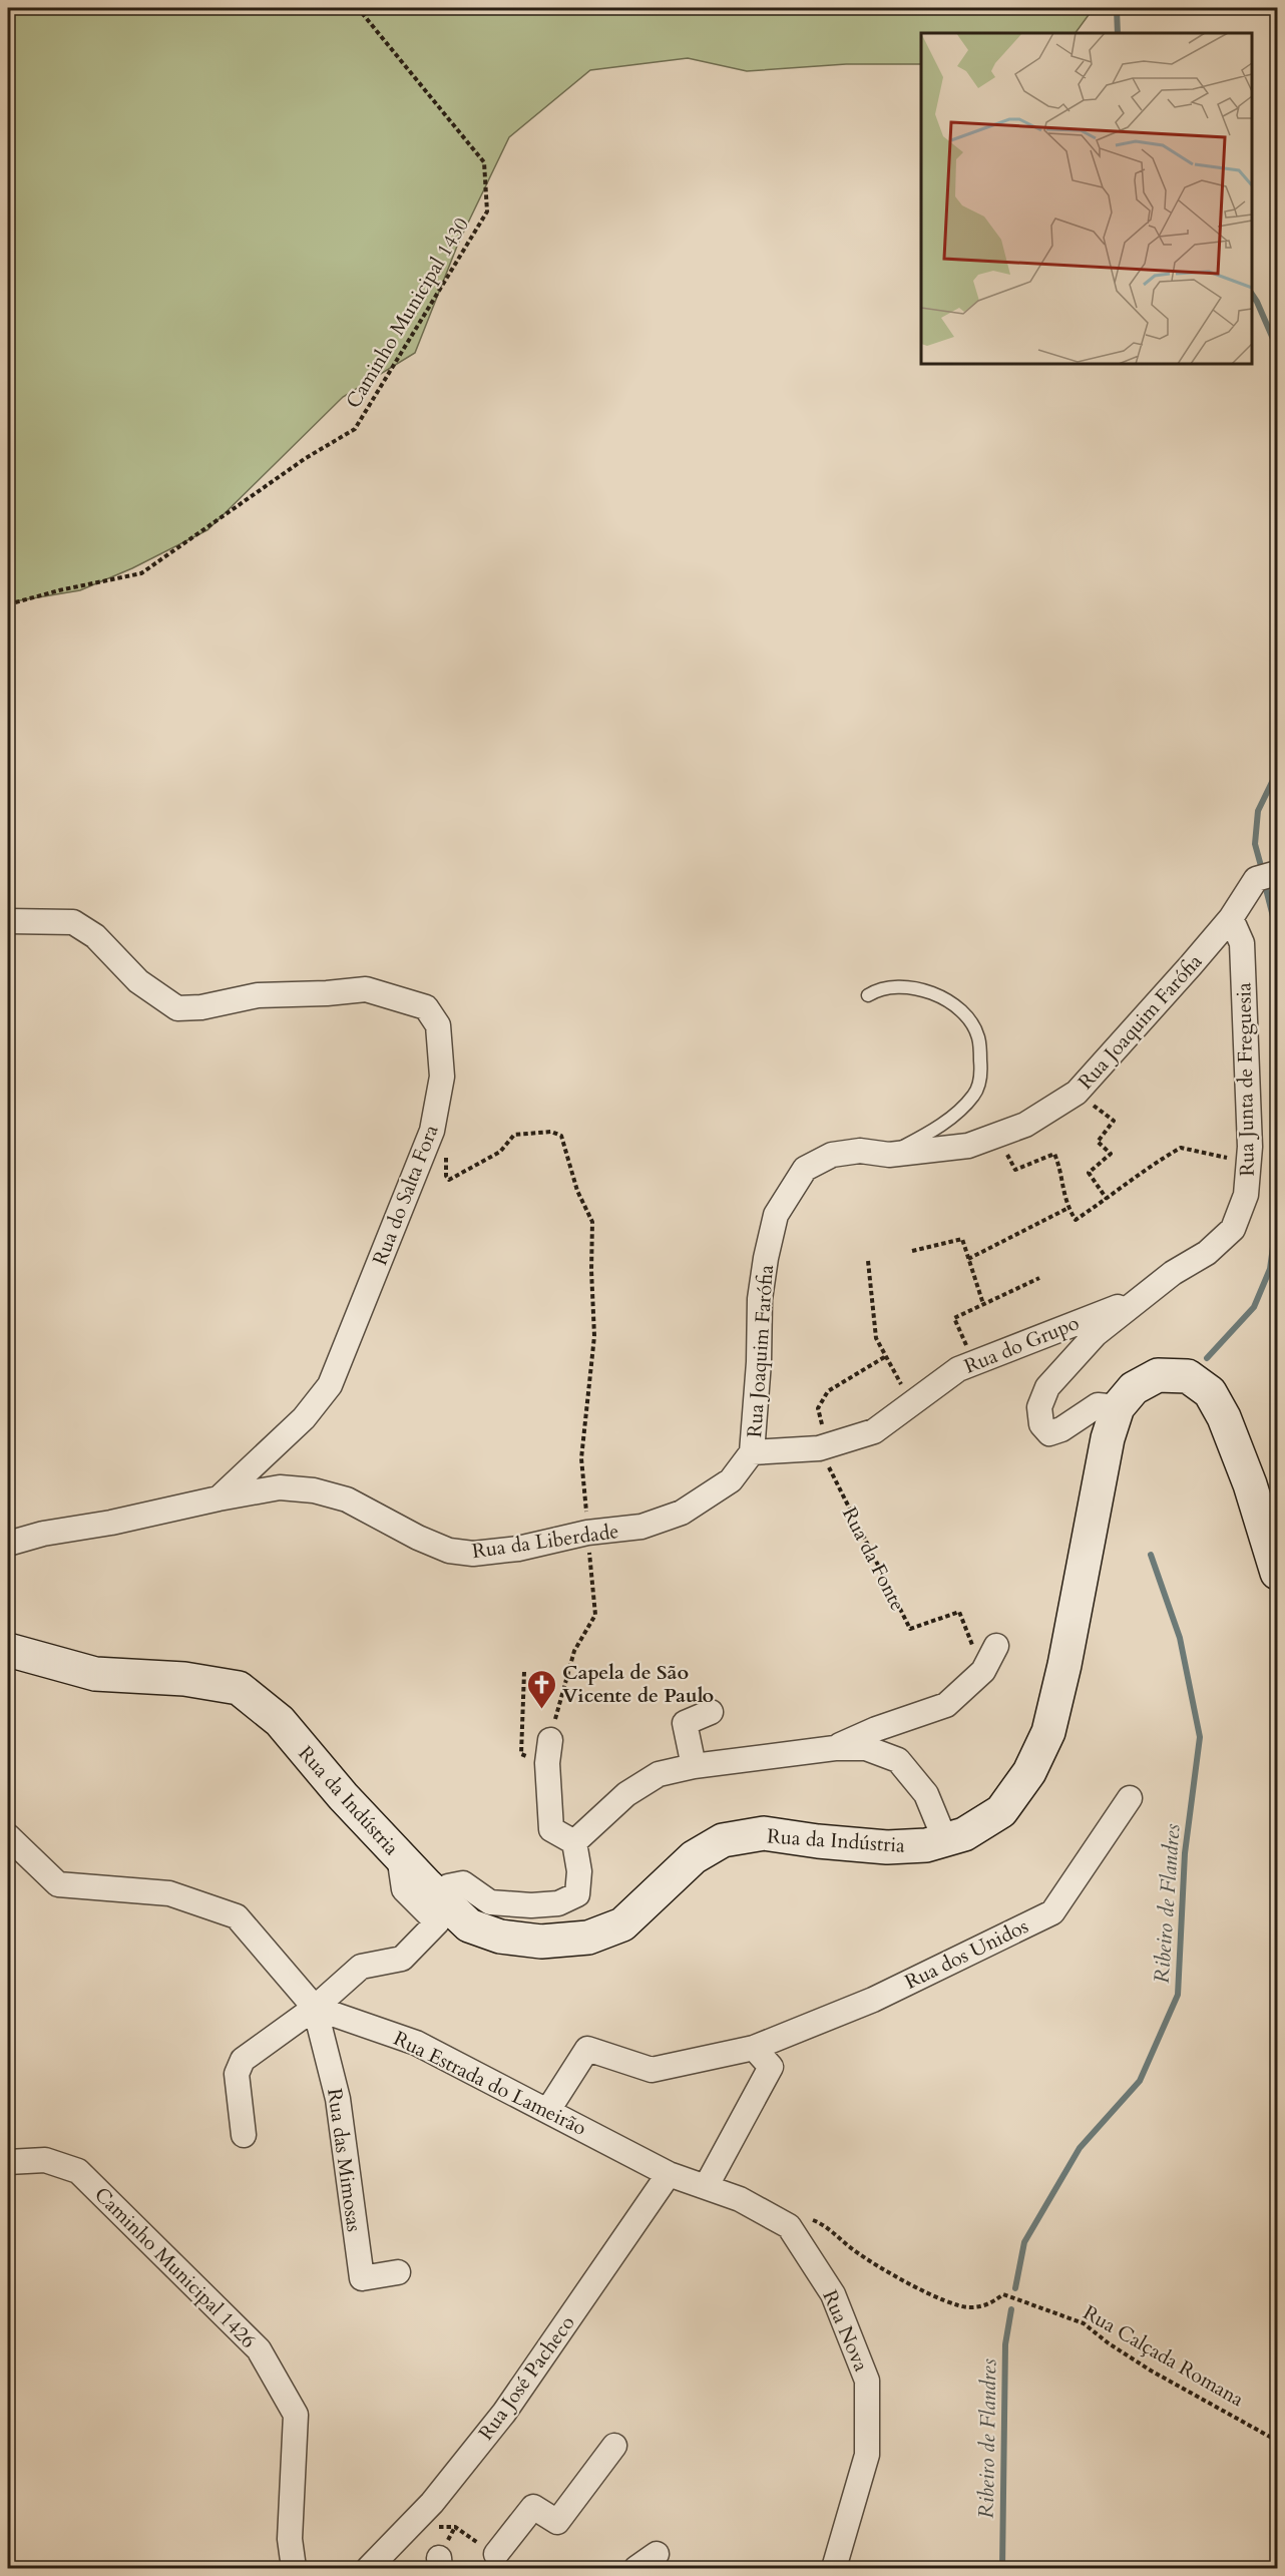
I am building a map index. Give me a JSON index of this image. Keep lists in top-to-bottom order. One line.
{"streets":{"street":["Rua Joaquim Farófia","Rua Junta de Freguesia","Rua do Salta Fora","Rua do Grupo","Rua da Liberdade","Rua da Indústria","Rua dos Unidos","Rua Estrada do Lameirão","Rua das Mimosas","Caminho Municipal 1426","Rua Nova","Rua José Pacheco"],"path":["Caminho Municipal 1430","Rua da Fonte","Rua Calçada Romana"]},"crossings":[["Rua Joaquim Farófia","Rua Junta de Freguesia"],["Rua Joaquim Farófia","Rua do Grupo"],["Rua Joaquim Farófia","Rua da Liberdade"],["Rua Junta de Freguesia","Rua do Grupo"],["Rua Junta de Freguesia","Rua da Indústria"],["Rua do Salta Fora","Rua da Liberdade"],["Rua do Grupo","Rua da Liberdade"],["Rua do Grupo","Rua da Fonte"],["Rua dos Unidos","Rua Estrada do Lameirão"],["Rua Estrada do Lameirão","Rua das Mimosas"],["Rua Estrada do Lameirão","Rua Nova"],["Rua Estrada do Lameirão","Rua José Pacheco"],["Rua Nova","Rua Calçada Romana"]],"water":["Ribeiro de Flandres"],"places":{"church":["Capela de São Vicente de Paulo"]}}
